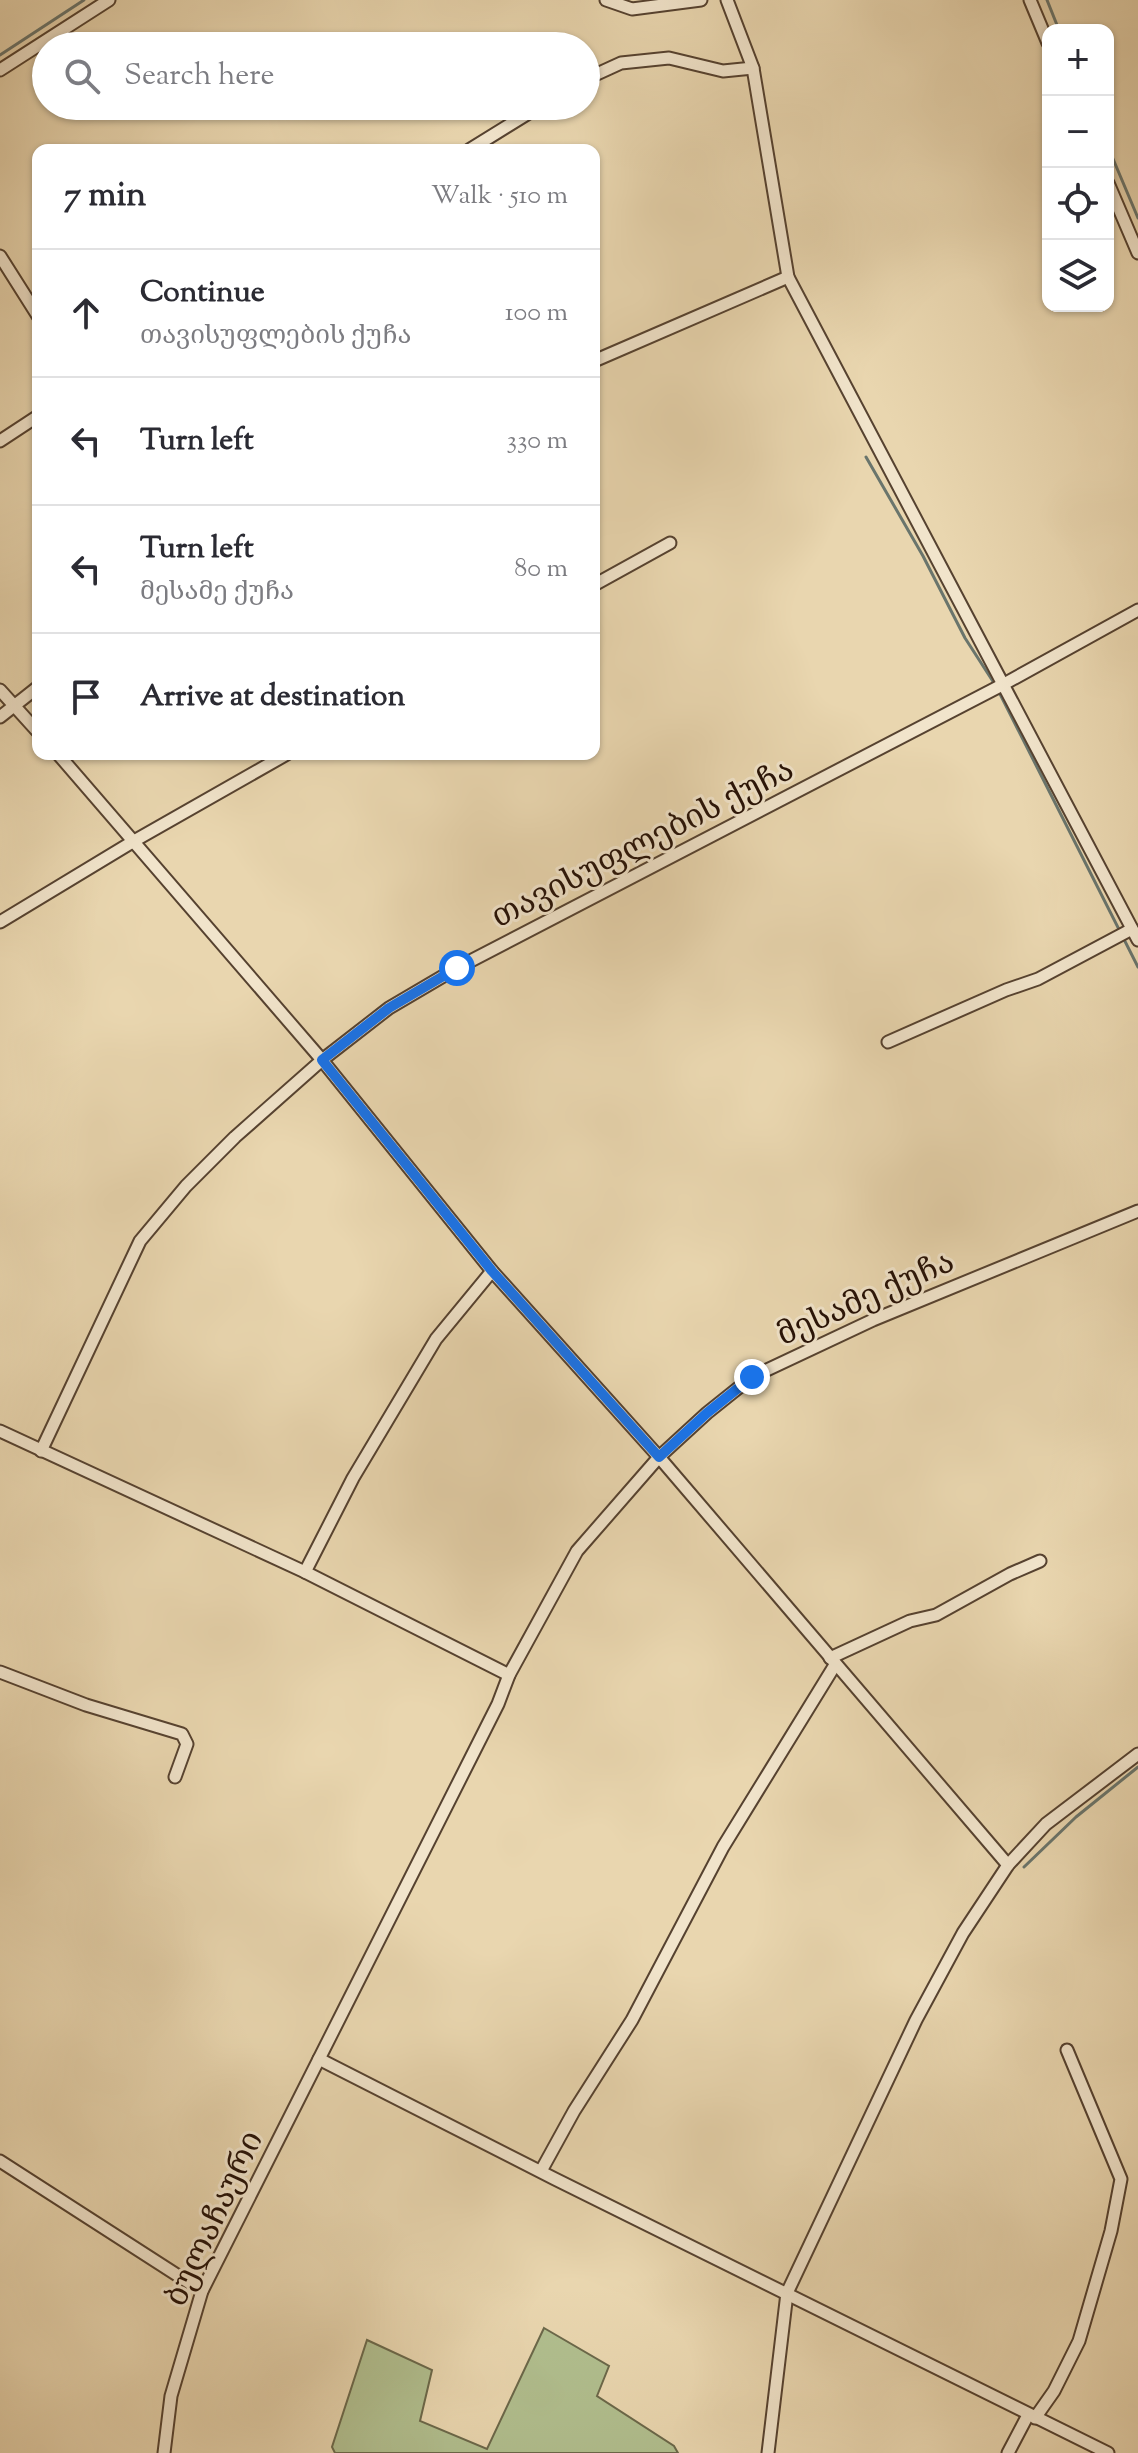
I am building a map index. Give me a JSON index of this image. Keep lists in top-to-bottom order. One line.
{"streets":{"street":["თავისუფლების ქუჩა","მესამე ქუჩა","ბულაჩაური"]},"crossings":[["მესამე ქუჩა","ბულაჩაური"]],"page":{"map_buttons":["+","−"],"search":"Search here","heading":["7 min","Walk · 510 m"],"list":[["Continue","თავისუფლების ქუჩა","100 m"],["Turn left","330 m"],["Turn left","მესამე ქუჩა","80 m"],"Arrive at destination"]}}
